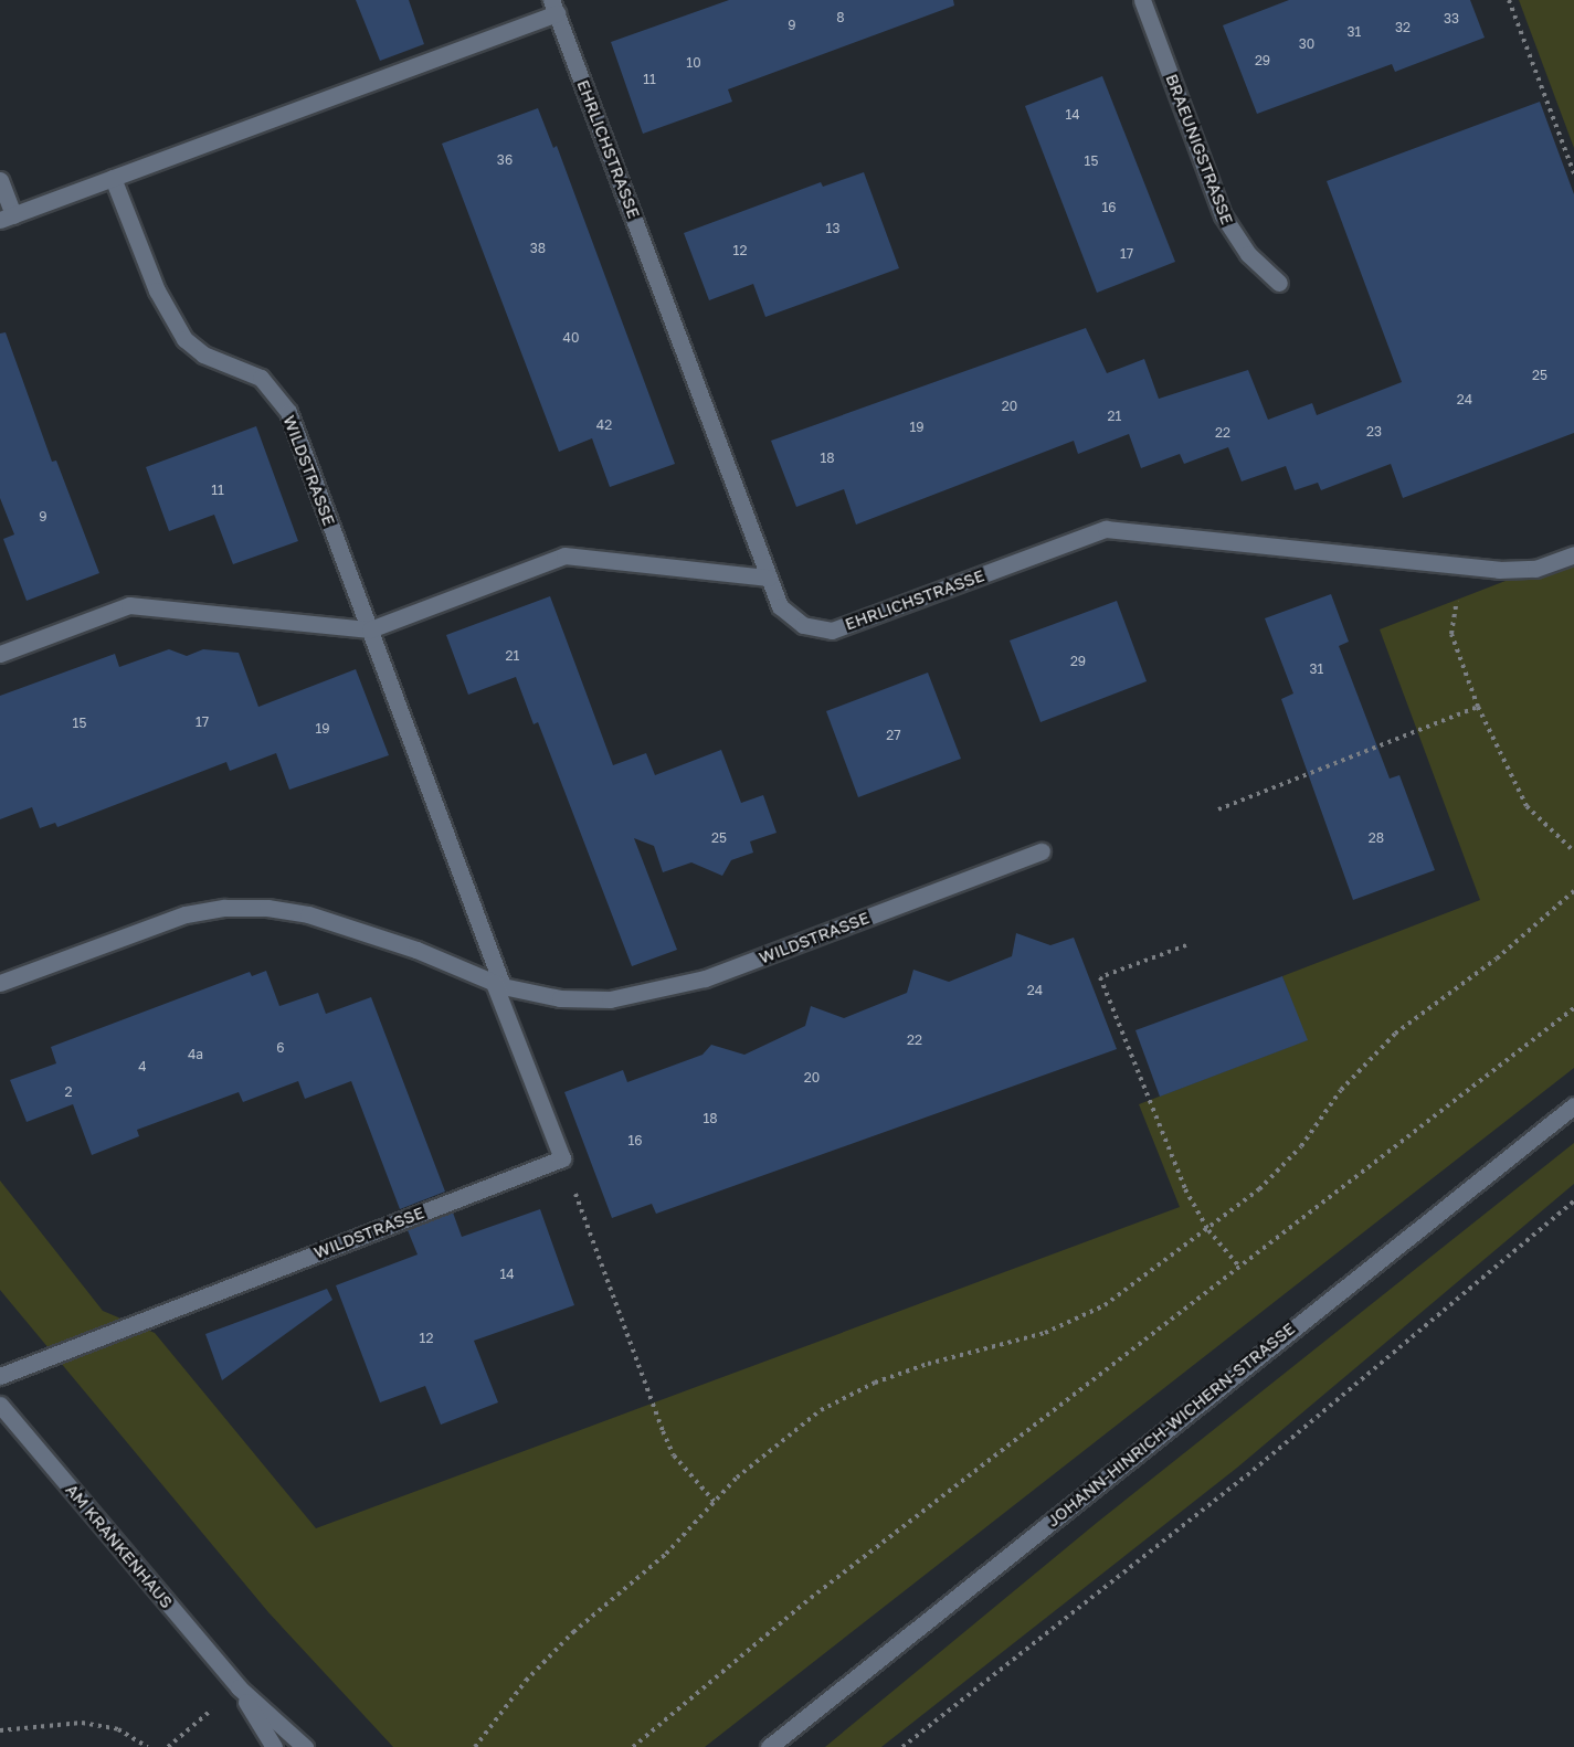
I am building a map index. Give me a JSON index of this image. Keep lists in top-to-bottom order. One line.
{"streets":{"street":["EHRLICHSTRASSE","BRAEUNIGSTRASSE","WILDSTRASSE","JOHANN-HINRICH-WICHERN-STRASSE","AM KRANKENHAUS"]},"house_numbers":["8","33","9","32","31","30","29","10","11","14","36","15","16","13","38","12","17","40","25","24","20","21","42","19","23","22","18","11","9","21","29","31","17","15","19","27","25","28","24","22","6","4a","4","20","2","18","16","14","12"]}
